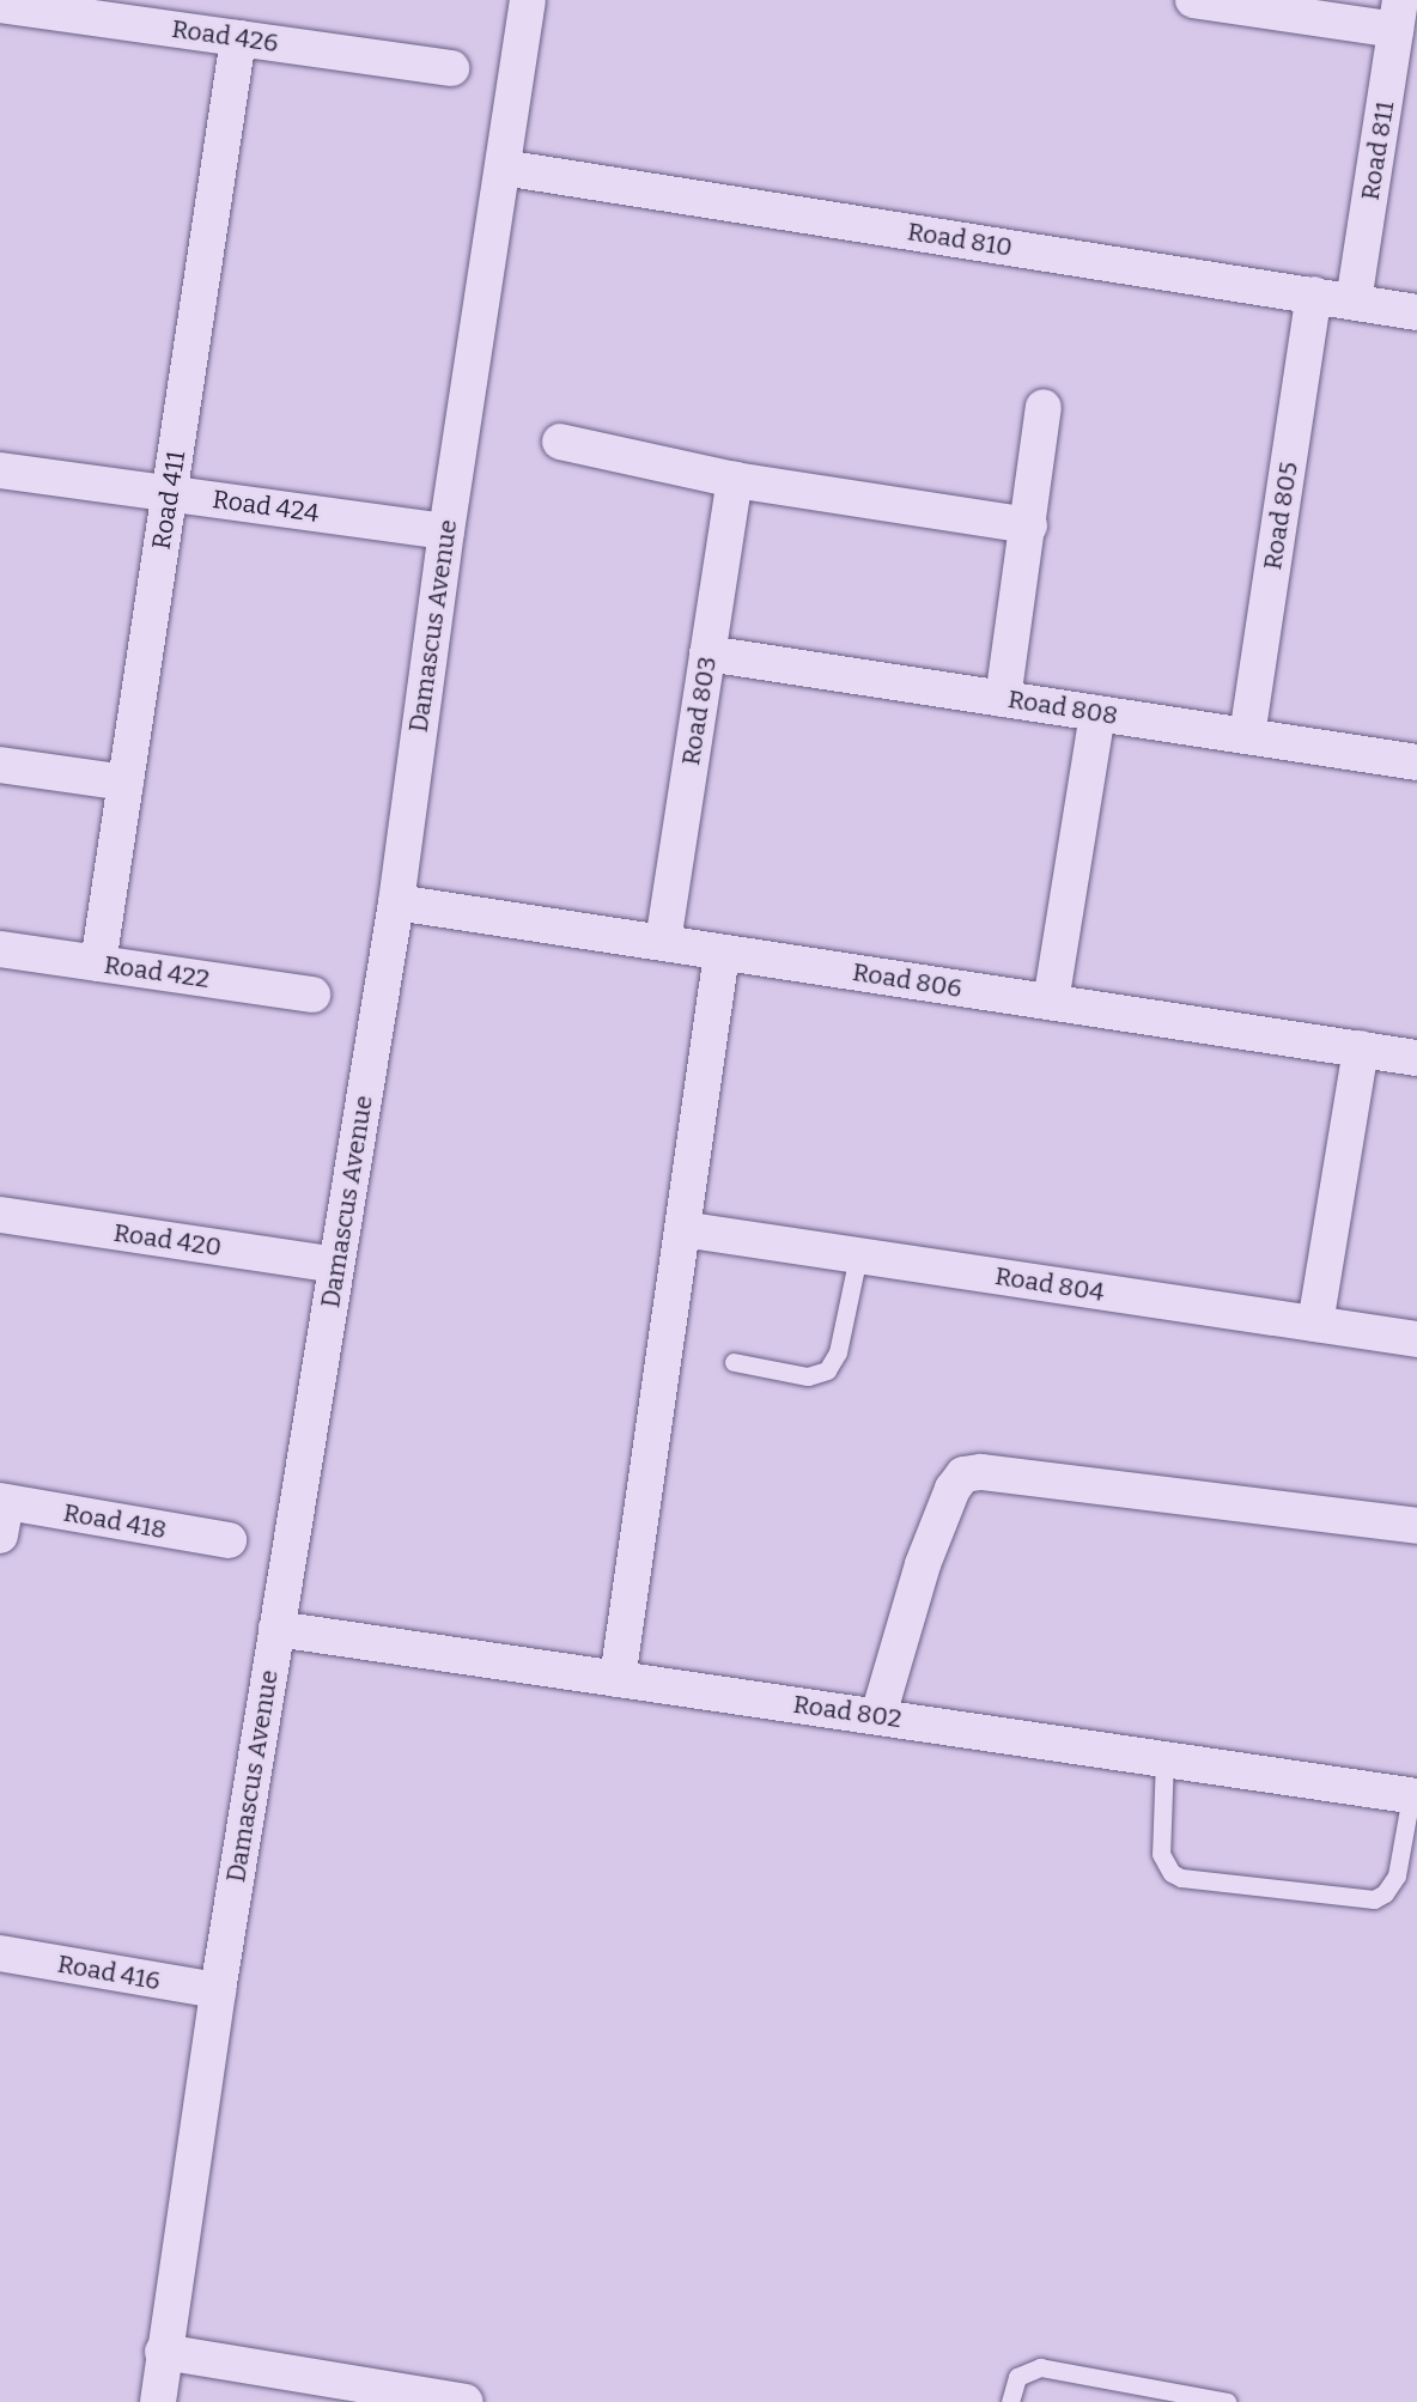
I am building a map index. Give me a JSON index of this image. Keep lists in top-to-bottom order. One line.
{"streets":{"street":["Road 426","Road 811","Road 810","Road 411","Road 424","Road 805","Damascus Avenue","Road 808","Road 803","Road 422","Road 806","Road 420","Road 804","Road 418","Road 802","Road 416"]},"crossings":[["Road 426","Road 411"],["Road 811","Road 810"],["Road 810","Road 805"],["Road 810","Damascus Avenue"],["Road 411","Road 424"],["Road 411","Road 422"],["Road 424","Damascus Avenue"],["Road 805","Road 808"],["Damascus Avenue","Road 806"],["Damascus Avenue","Road 420"],["Damascus Avenue","Road 802"],["Damascus Avenue","Road 416"],["Road 808","Road 803"],["Road 803","Road 806"]]}
